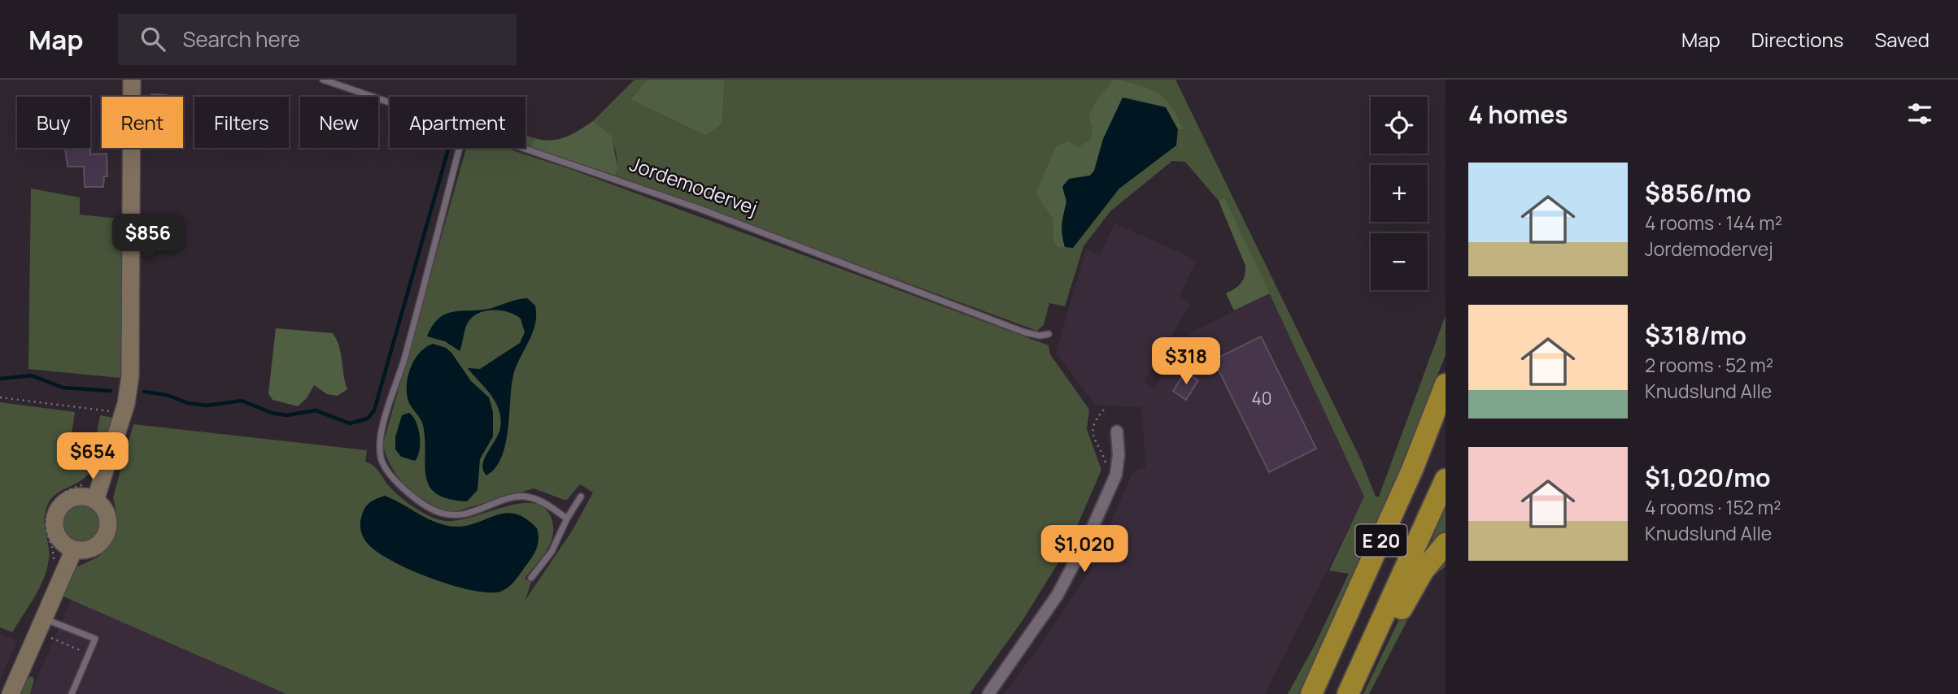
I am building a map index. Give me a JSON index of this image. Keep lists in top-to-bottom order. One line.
{"streets":{"highway":["E 20"],"lane":["Jordemodervej"]},"house_numbers":["40"],"page":{"header":"Map","search":"Search here","nav":["Map","Directions","Saved"],"heading":"4 homes","map_buttons":["+","−"],"chip":["Buy","Rent","Filters","New","Apartment"],"list":[{"name":"$856/mo","note":"4 rooms · 144 m² · Jordemodervej"},{"name":"$318/mo","note":"2 rooms · 52 m² · Knudslund Alle"},{"name":"$1,020/mo","note":"4 rooms · 152 m² · Knudslund Alle"}],"price":["$856","$318","$654","$1,020"]}}
